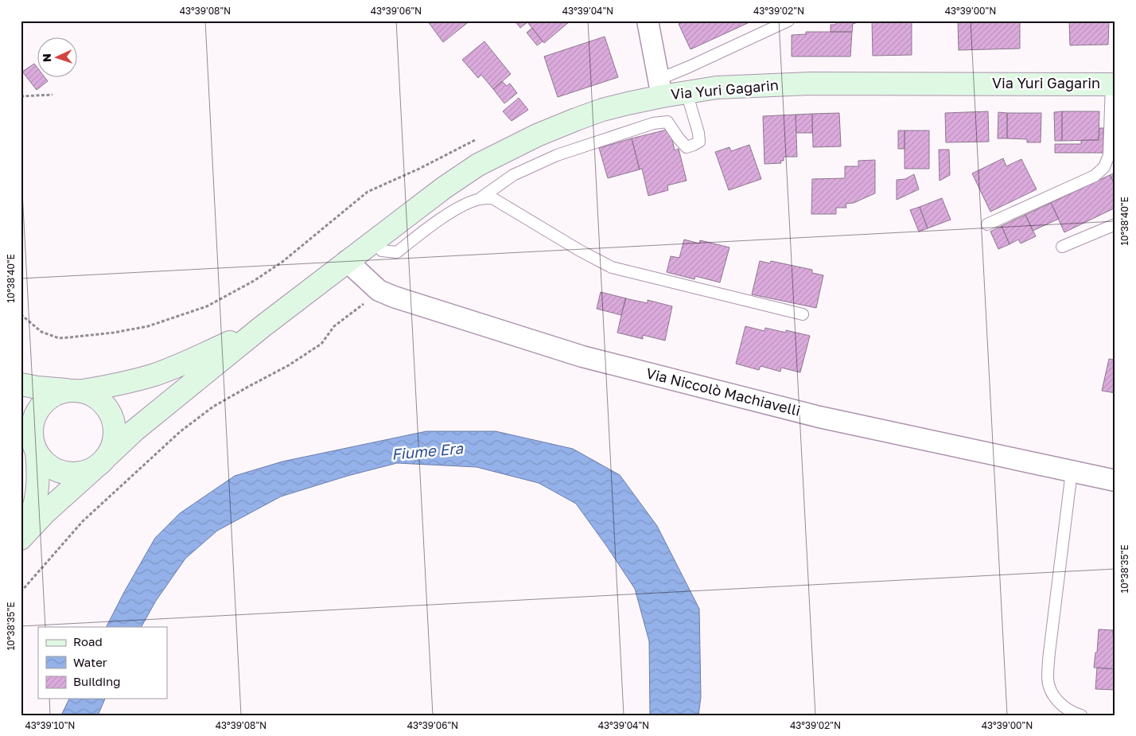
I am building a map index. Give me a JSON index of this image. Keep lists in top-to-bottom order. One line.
{"streets":{"street":["Via Yuri Gagarin","Via Niccolò Machiavelli"]},"crossings":[["Via Yuri Gagarin","Via Niccolò Machiavelli"]],"water":["Fiume Era"],"legend":["Road","Water","Building"],"north":"left","coordinates":["43°39'08\"N","43°39'06\"N","43°39'04\"N","43°39'02\"N","43°39'00\"N","10°38'40\"E","10°38'35\"E","43°39'10\"N"]}
